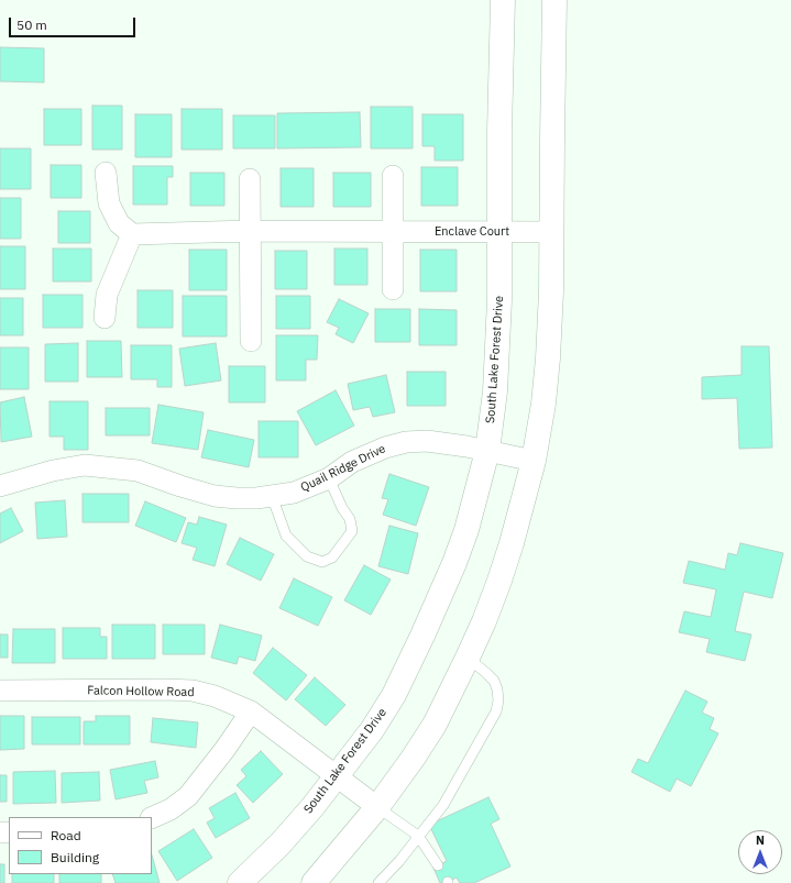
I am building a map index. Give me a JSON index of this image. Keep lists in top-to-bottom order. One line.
{"streets":{"main road":["South Lake Forest Drive"],"street":["Enclave Court","Quail Ridge Drive","Falcon Hollow Road"]},"crossings":[["Enclave Court","South Lake Forest Drive"],["South Lake Forest Drive","Quail Ridge Drive"],["South Lake Forest Drive","Falcon Hollow Road"]],"legend":["Road","Building"],"scale_bar":"50 m","north":"top"}
